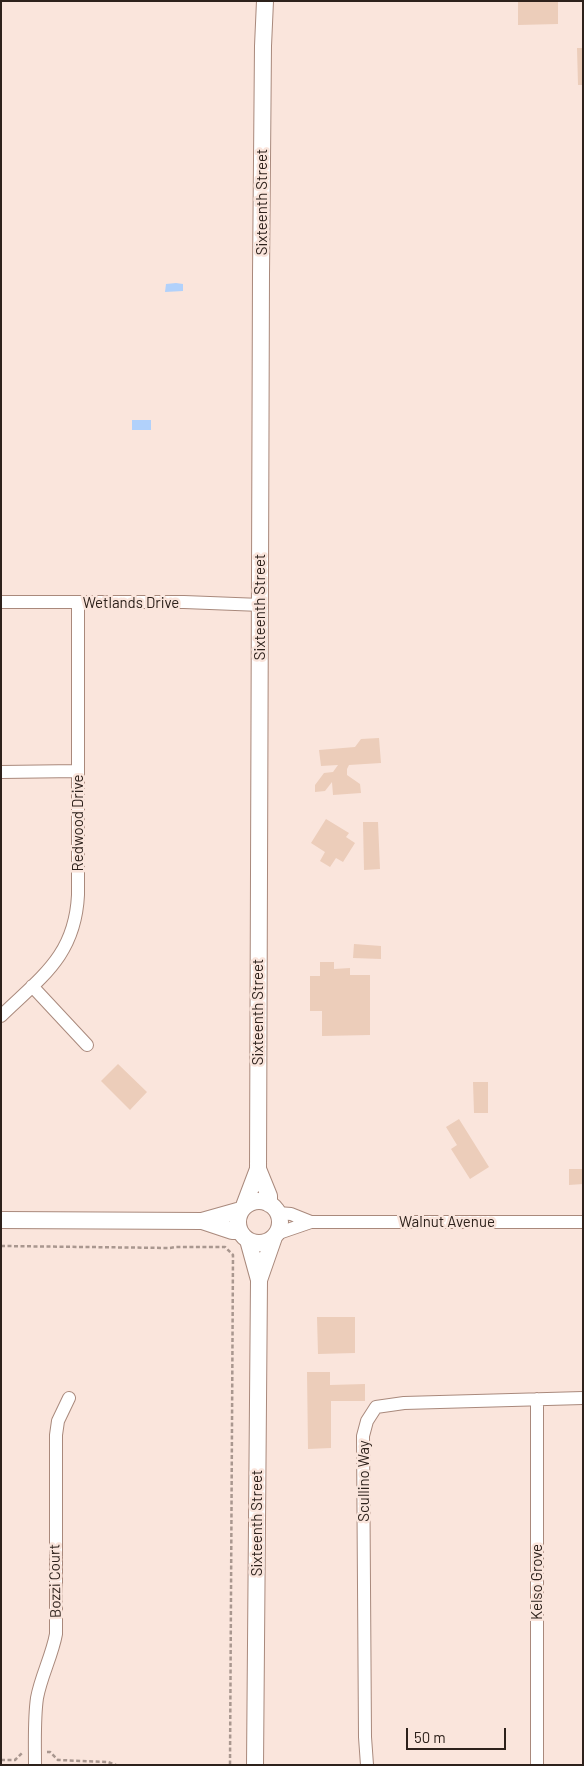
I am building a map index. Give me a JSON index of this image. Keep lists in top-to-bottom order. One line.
{"streets":{"street":["Sixteenth Street","Wetlands Drive","Redwood Drive","Walnut Avenue","Scullino Way","Bozzi Court","Kelso Grove"]},"crossings":[["Sixteenth Street","Wetlands Drive"],["Sixteenth Street","Walnut Avenue"],["Wetlands Drive","Redwood Drive"],["Scullino Way","Kelso Grove"]],"scale_bar":"50 m"}
